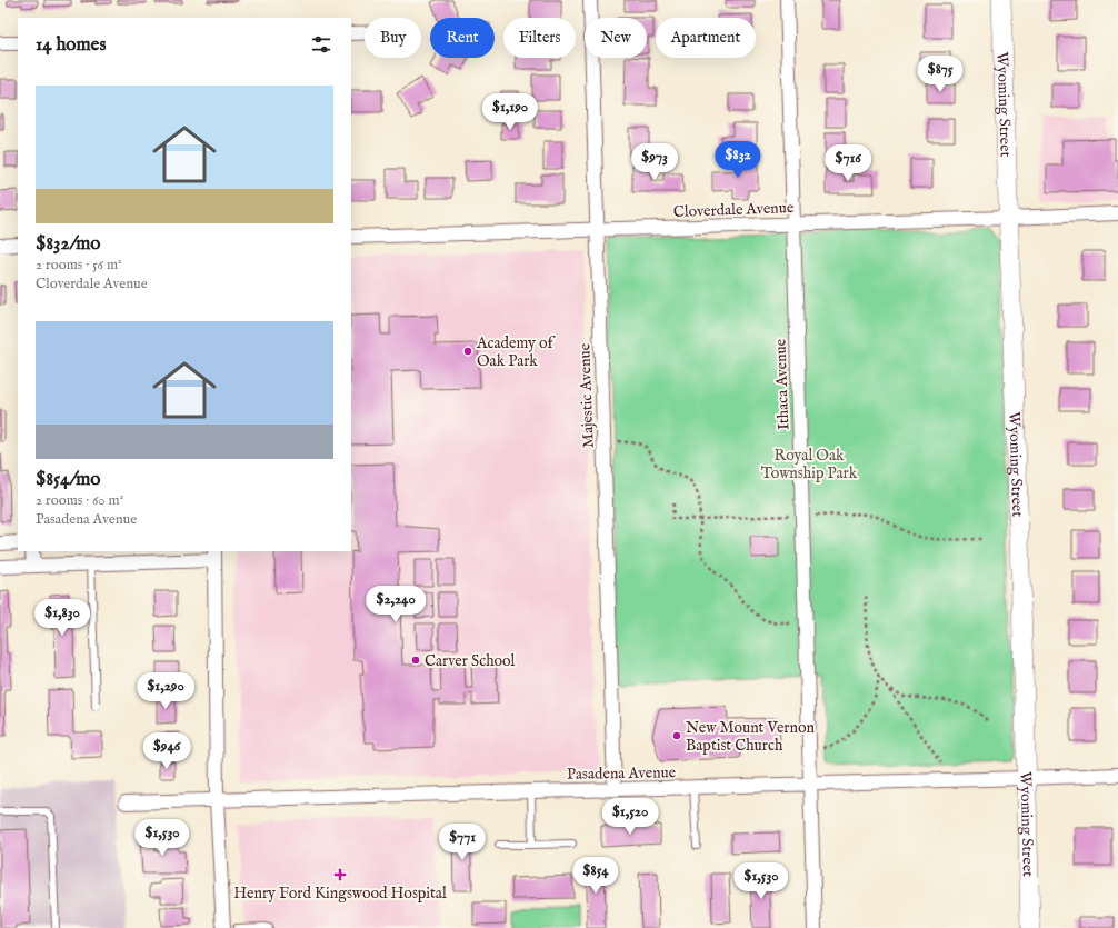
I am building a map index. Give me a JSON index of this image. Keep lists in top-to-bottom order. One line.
{"streets":{"street":["Wyoming Street","Cloverdale Avenue","Ithaca Avenue","Majestic Avenue","Pasadena Avenue"]},"crossings":[["Wyoming Street","Cloverdale Avenue"],["Wyoming Street","Pasadena Avenue"],["Cloverdale Avenue","Ithaca Avenue"],["Cloverdale Avenue","Majestic Avenue"],["Ithaca Avenue","Pasadena Avenue"],["Majestic Avenue","Pasadena Avenue"]],"parks":["Royal Oak Township Park"],"places":{"other":["Academy of Oak Park","Carver School","New Mount Vernon Baptist Church"],"health":["Henry Ford Kingswood Hospital"]},"page":{"chip":["Buy","Rent","Filters","New","Apartment"],"heading":"14 homes","price":["$875","$1,190","$832","$973","$716","$2,240","$1,830","$1,290","$946","$1,520","$1,530","$771","$854","$1,530"],"list":[{"name":"$832/mo","note":"2 rooms · 56 m² · Cloverdale Avenue"},{"name":"$854/mo","note":"2 rooms · 60 m² · Pasadena Avenue"}]}}
